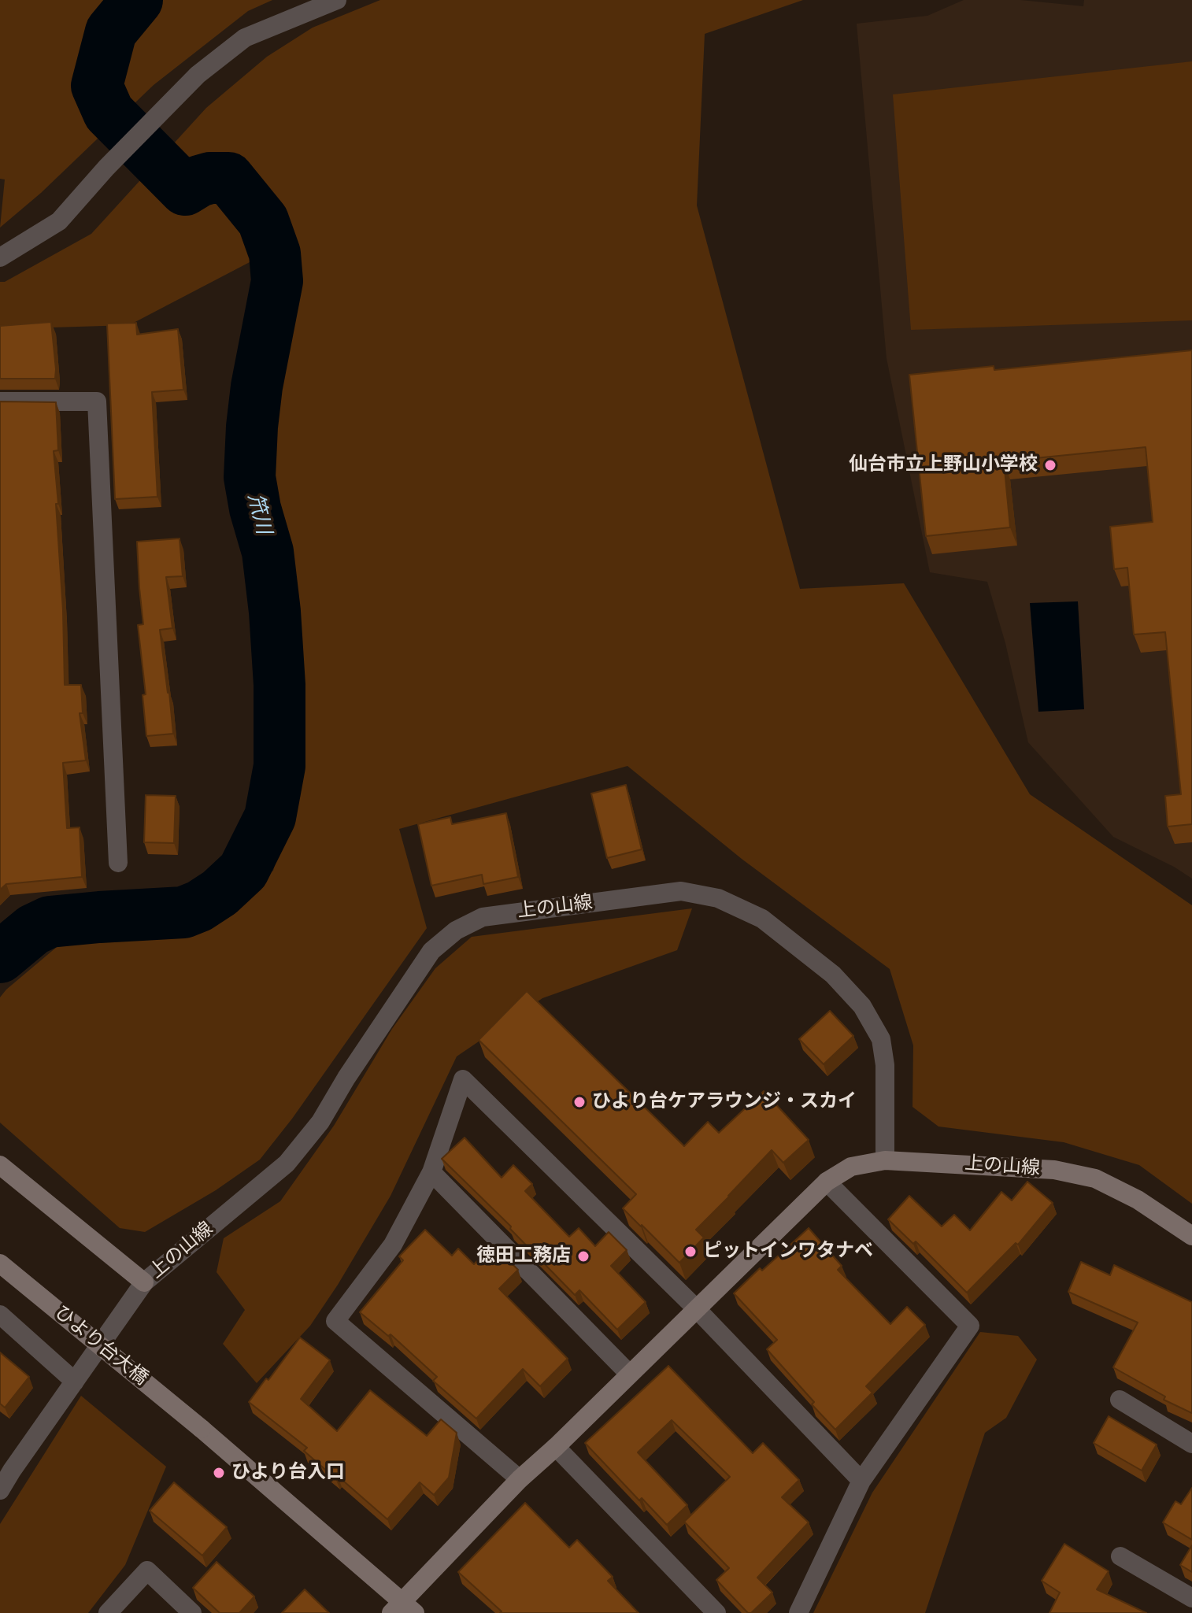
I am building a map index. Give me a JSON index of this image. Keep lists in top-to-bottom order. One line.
{"streets":{"street":["上の山線","ひより台大橋"]},"water":["笊川"],"places":["仙台市立上野山小学校","ひより台ケアラウンジ・スカイ","ピットインワタナベ","徳田工務店","ひより台入口"]}
